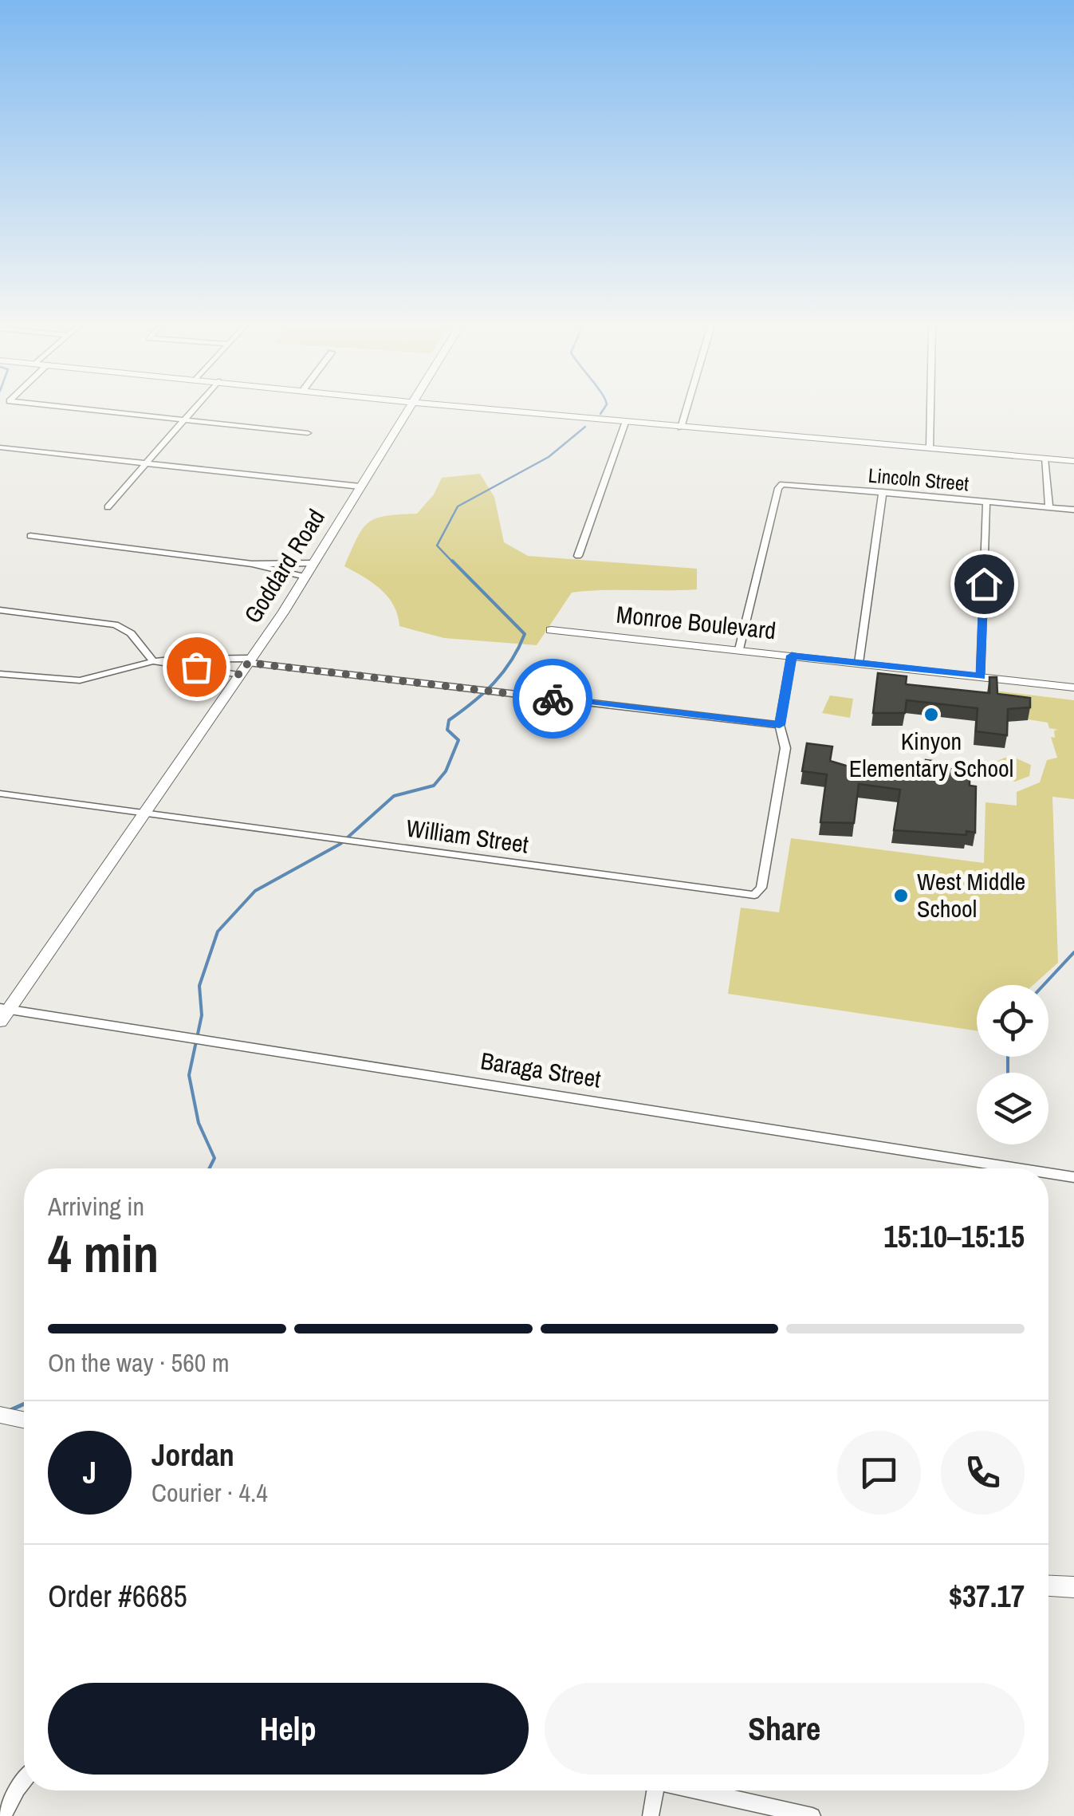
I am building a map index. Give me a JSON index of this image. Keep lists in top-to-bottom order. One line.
{"streets":{"main road":["Goddard Road","Monroe Boulevard"],"street":["Lincoln Street","William Street","Baraga Street"]},"crossings":[["Lincoln Street","Monroe Boulevard"],["Goddard Road","William Street"],["Goddard Road","Baraga Street"]],"places":["Kinyon Elementary School","West Middle School"],"page":{"heading":["4 min","Arriving in","15:10–15:15"],"panel":["Jordan","Courier · 4.4","Order #6685","$37.17"],"bar":"On the way · 560 m","round":"J","buttons":["Help","Share"]}}
